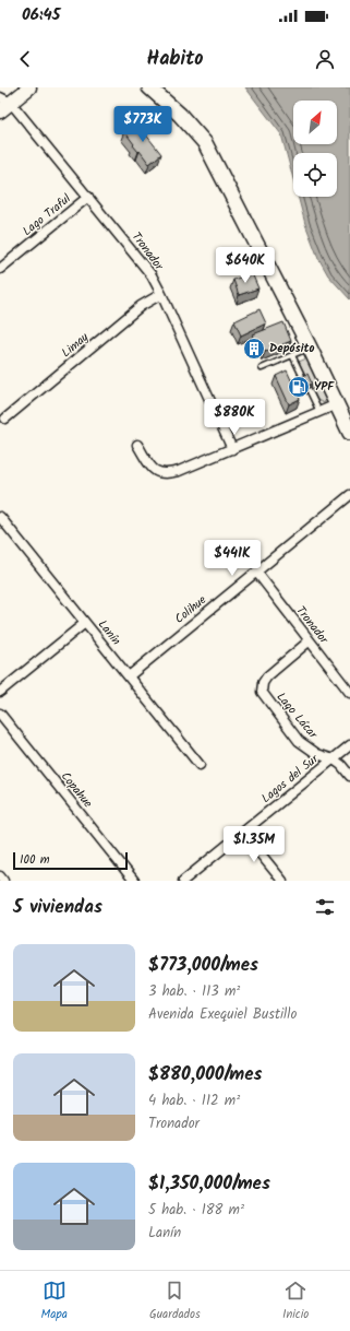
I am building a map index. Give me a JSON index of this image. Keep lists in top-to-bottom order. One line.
{"streets":{"street":["Lago Traful","Tronador","Limay","Colihue","Lanín","Lago Lácar","Lagos del Sur","Copahue"]},"crossings":[["Lago Traful","Tronador"],["Tronador","Limay"],["Tronador","Colihue"],["Tronador","Lago Lácar"],["Colihue","Lanín"],["Lago Lácar","Lagos del Sur"]],"places":{"building":["Depósito"],"fuel station":["YPF"]},"scale_bar":"100 m","north":"top right","page":{"status":"06:45","header":"Habito","price":["$773K","$640K","$880K","$441K","$1.35M"],"scale":"100 m","heading":"5 viviendas","list":[{"name":"$773,000/mes","note":"3 hab. · 113 m² · Avenida Exequiel Bustillo"},{"name":"$880,000/mes","note":"4 hab. · 112 m² · Tronador"},{"name":"$1,350,000/mes","note":"5 hab. · 188 m² · Lanín"}],"tabs":["Mapa","Guardados","Inicio"]}}
